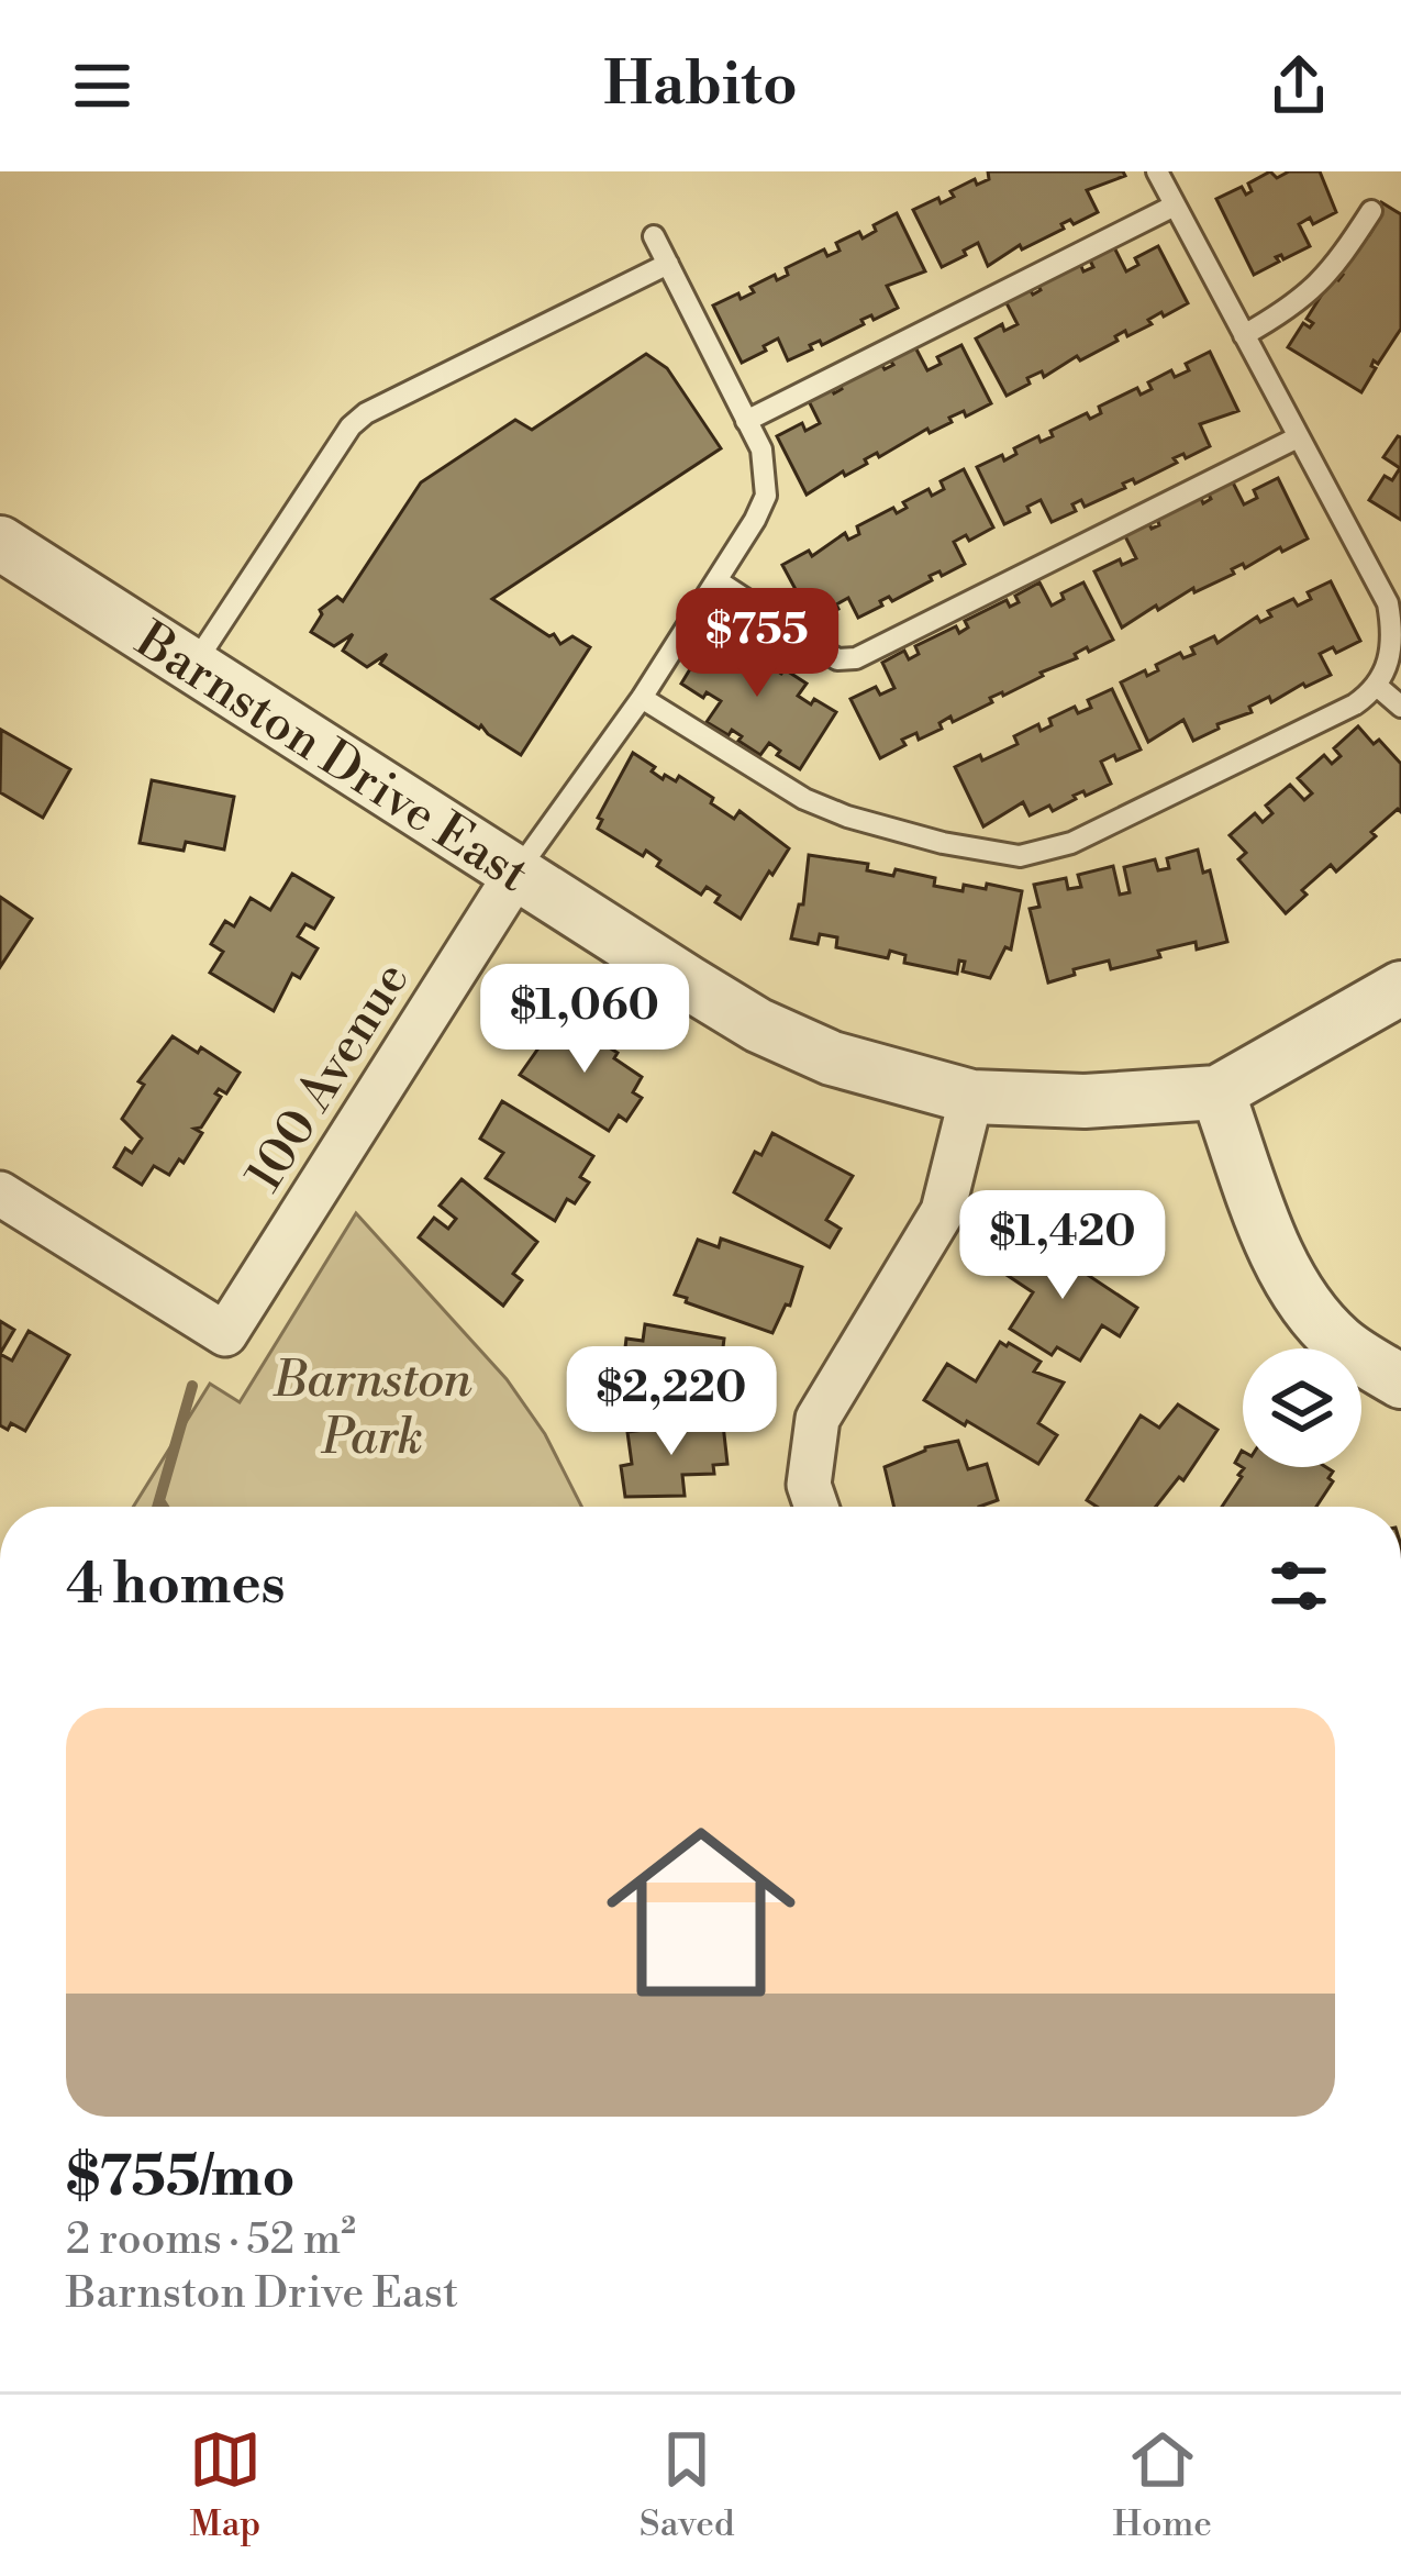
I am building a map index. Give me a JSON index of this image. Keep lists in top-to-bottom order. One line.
{"streets":{"street":["Barnston Drive East","100 Avenue"]},"crossings":[["Barnston Drive East","100 Avenue"]],"parks":["Barnston Park"],"page":{"header":"Habito","price":["$755","$1,060","$1,420","$2,220"],"heading":"4 homes","list":[{"name":"$755/mo","note":"2 rooms · 52 m² · Barnston Drive East"}],"tabs":["Map","Saved","Home"]}}
